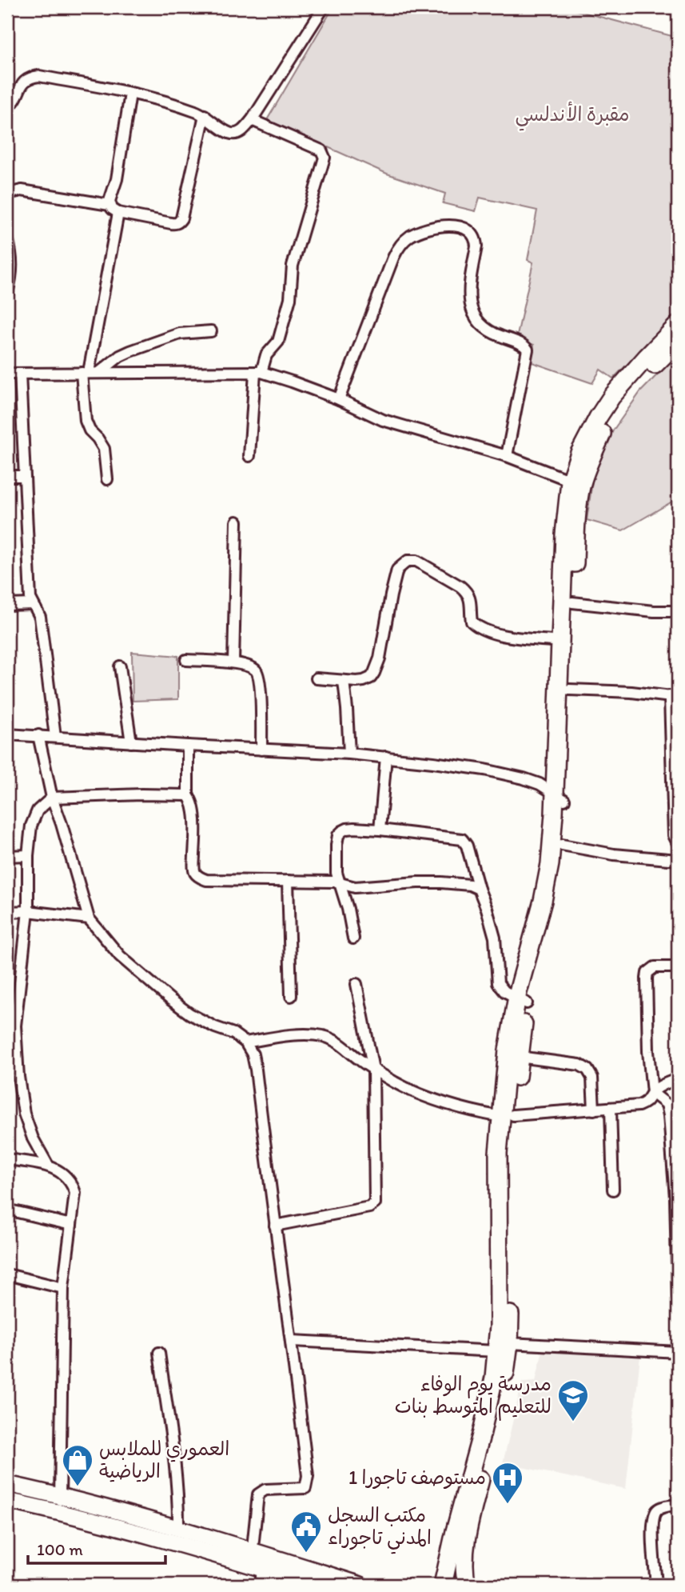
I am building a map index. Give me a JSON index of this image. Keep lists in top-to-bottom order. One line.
{"parks":["مقبرة الأندلسي"],"places":{"school or university":["مدرسة يوم الوفاء للتعليم المتوسط بنات"],"shop":["العموري للملابس الرياضية"],"hospital":["مستوصف تاجورا 1"],"public building":["مكتب السجل المدني تاجوراء"]},"scale_bar":"100 m"}
